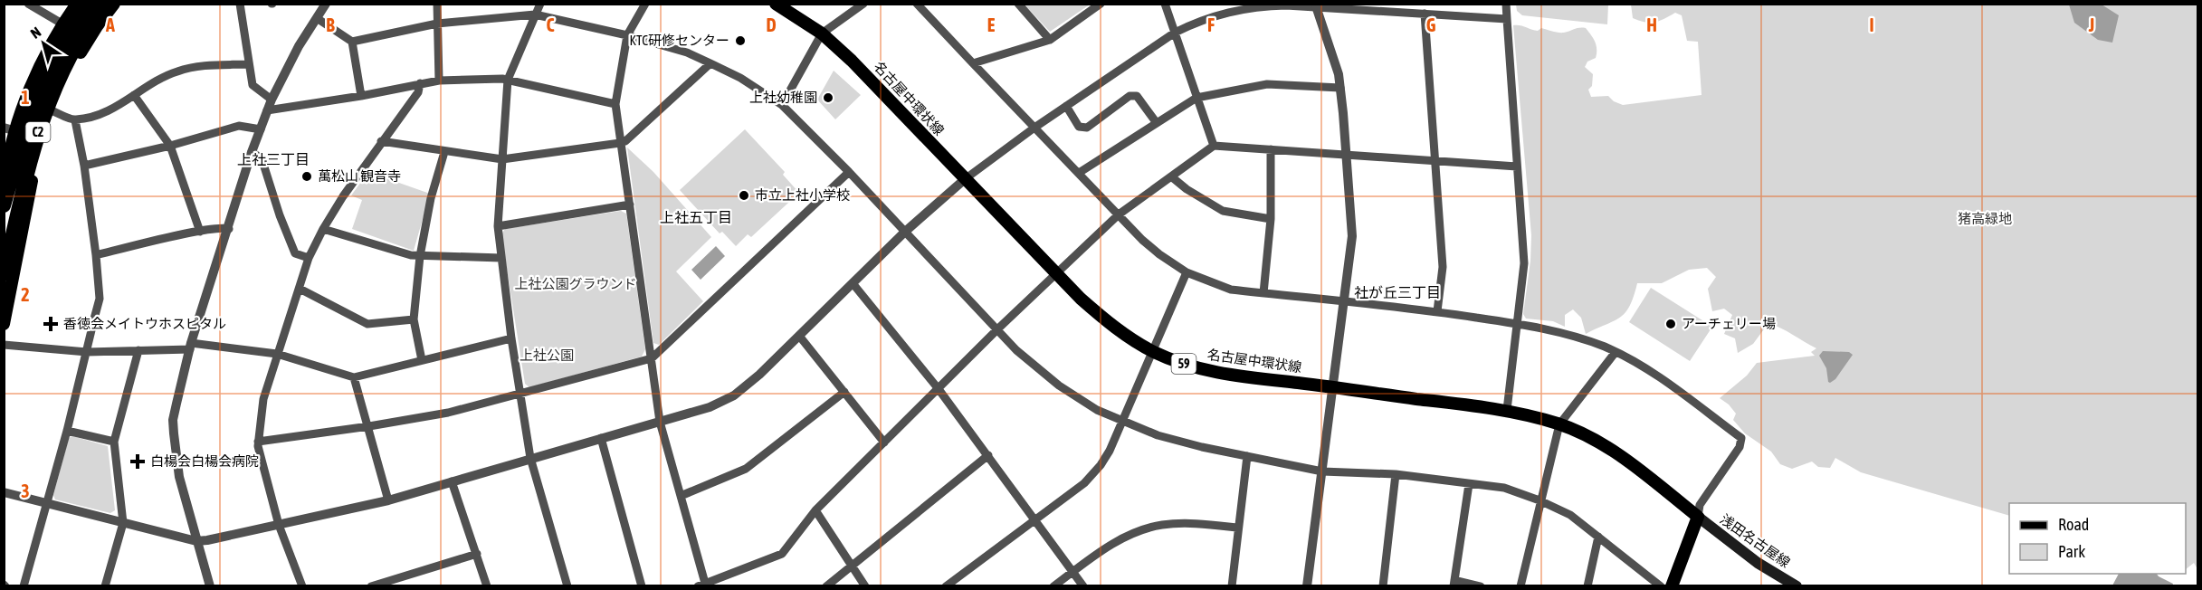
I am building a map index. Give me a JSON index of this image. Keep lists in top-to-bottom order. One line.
{"streets":{"highway":["C2"],"main road":["名古屋中環状線","59","浅田名古屋線"]},"crossings":[["名古屋中環状線","浅田名古屋線"]],"districts":["上社三丁目","上社五丁目","社が丘三丁目"],"parks":["猪高緑地","上社公園グラウンド","上社公園"],"places":{"other":["KTC研修センター","上社幼稚園","萬松山 観音寺","市立上社小学校","アーチェリー場"],"health":["香徳会メイトウホスピタル","白楊会白楊会病院"]},"legend":["Road","Park"],"north":"top left","grid":{"columns":["A","B","C","D","E","F","G","H","I","J"],"rows":["1","2","3"]}}
